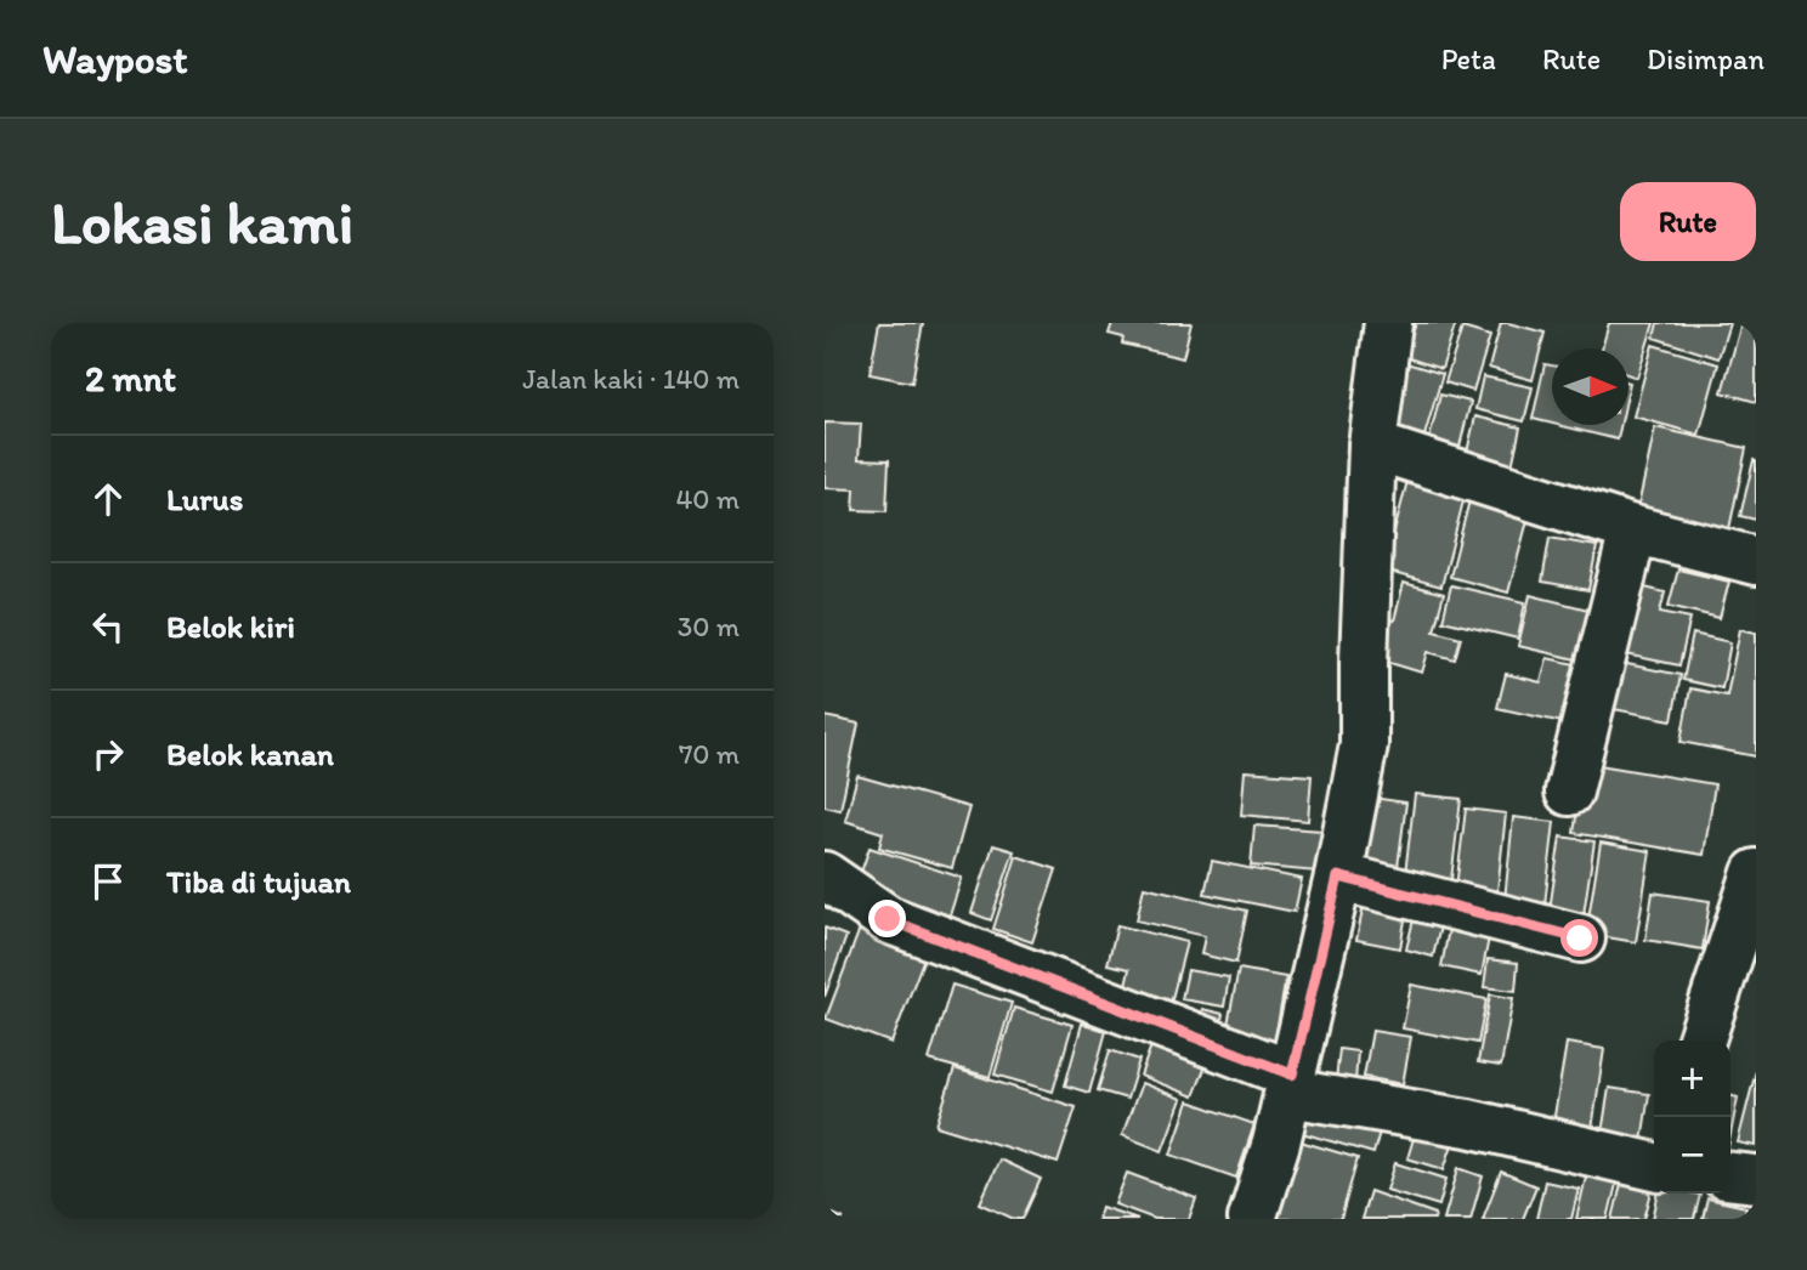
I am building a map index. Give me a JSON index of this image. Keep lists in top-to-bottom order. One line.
{"north":"right","page":{"header":"Waypost","nav":["Peta","Rute","Disimpan"],"buttons":"Rute","title":"Lokasi kami","heading":["2 mnt","Jalan kaki · 140 m"],"list":[["Lurus","40 m"],["Belok kiri","30 m"],["Belok kanan","70 m"],"Tiba di tujuan"],"map_buttons":["+","−"]}}
